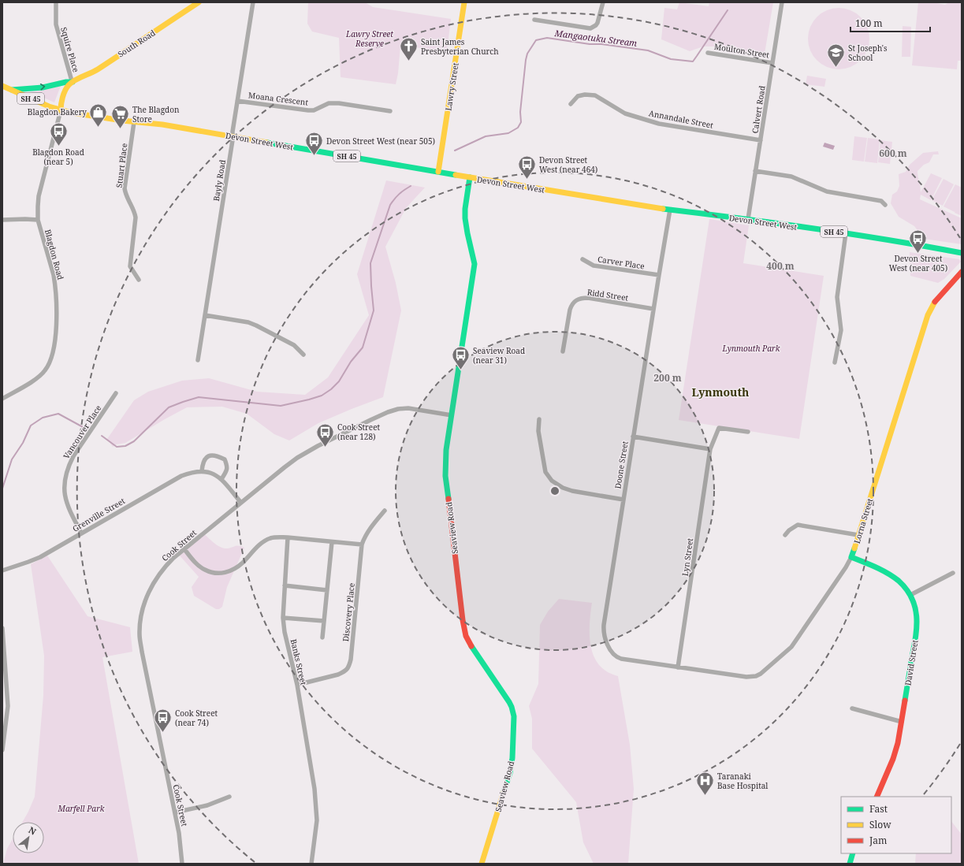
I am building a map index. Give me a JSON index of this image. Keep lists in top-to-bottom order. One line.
{"streets":{"street":["South Road","Squire Place","Moulton Street","Lawry Street","SH 45","Moana Crescent","Calvert Road","Annandale Street","Devon Street West","Stuart Place","Bayly Road","Blagdon Road","Carver Place","Ridd Street","Vancouver Place","Doone Street","Grenville Street","Lorna Street","Seaview Road","Cook Street","Lyn Street","Discovery Place","Banks Street","David Street"]},"crossings":[["South Road","Squire Place"],["South Road","Devon Street West"],["South Road","Blagdon Road"],["Moulton Street","Calvert Road"],["Lawry Street","Devon Street West"],["Moana Crescent","Bayly Road"],["Calvert Road","Annandale Street"],["Calvert Road","Devon Street West"],["Devon Street West","Stuart Place"],["Devon Street West","Bayly Road"],["Devon Street West","Blagdon Road"],["Devon Street West","Doone Street"],["Devon Street West","Seaview Road"],["Carver Place","Doone Street"],["Ridd Street","Doone Street"],["Vancouver Place","Grenville Street"],["Doone Street","Lorna Street"],["Doone Street","Lyn Street"],["Grenville Street","Cook Street"],["Lorna Street","Lyn Street"],["Lorna Street","David Street"],["Seaview Road","Cook Street"],["Discovery Place","Banks Street"]],"districts":["Lynmouth"],"water":["Mangaotuku Stream"],"parks":["Lawry Street Reserve","Lynmouth Park","Marfell Park"],"places":{"church":["Saint James Presbyterian Church"],"school or university":["St Joseph's School"],"shop":["Blagdon Bakery"],"supermarket":["The Blagdon Store"],"bus stop":["Blagdon Road (near 5)","Devon Street West (near 505)","Devon Street West (near 464)","Devon Street West (near 405)","Seaview Road (near 31)","Cook Street (near 128)","Cook Street (near 74)"],"hospital":["Taranaki Base Hospital"]},"legend":["Fast","Slow","Jam"],"scale_bar":"100 m","north":"top right","rings":["600 m","400 m","200 m"]}
